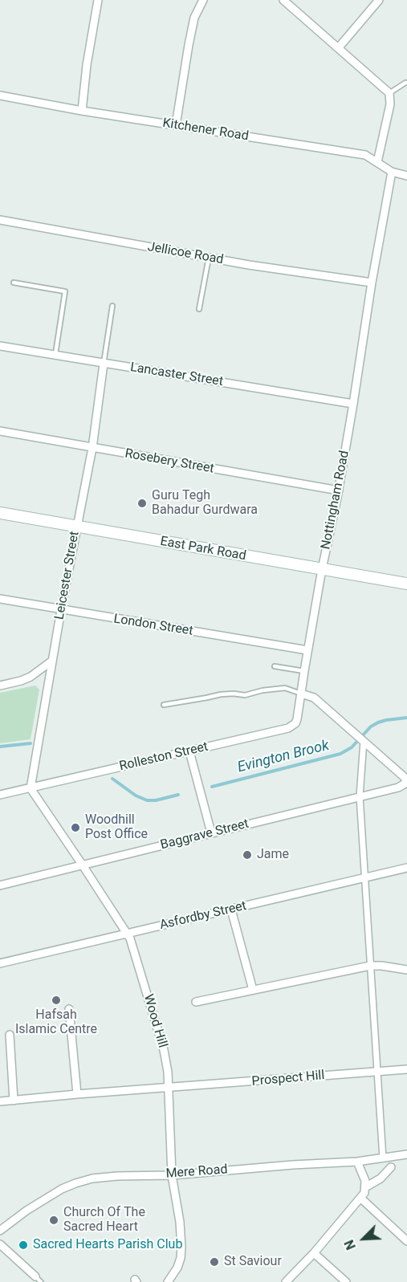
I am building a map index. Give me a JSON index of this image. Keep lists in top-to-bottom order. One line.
{"streets":{"main road":["East Park Road"],"street":["Kitchener Road","Jellicoe Road","Lancaster Street","Rosebery Street","Nottingham Road","Leicester Street","London Street","Rolleston Street","Baggrave Street","Asfordby Street","Wood Hill","Prospect Hill","Mere Road"]},"crossings":[["Kitchener Road","Nottingham Road"],["Jellicoe Road","Nottingham Road"],["Lancaster Street","Nottingham Road"],["Lancaster Street","Leicester Street"],["Rosebery Street","Nottingham Road"],["Rosebery Street","Leicester Street"],["Nottingham Road","East Park Road"],["Nottingham Road","London Street"],["Nottingham Road","Rolleston Street"],["East Park Road","Leicester Street"],["Leicester Street","London Street"],["Leicester Street","Rolleston Street"],["Leicester Street","Wood Hill"],["Rolleston Street","Wood Hill"],["Baggrave Street","Wood Hill"],["Asfordby Street","Wood Hill"],["Wood Hill","Prospect Hill"],["Wood Hill","Mere Road"]],"water":["Evington Brook"],"places":["Guru Tegh Bahadur Gurdwara","Woodhill Post Office","Jame","Hafsah Islamic Centre","Church Of The Sacred Heart","Sacred Hearts Parish Club","St Saviour"],"north":"bottom left"}
